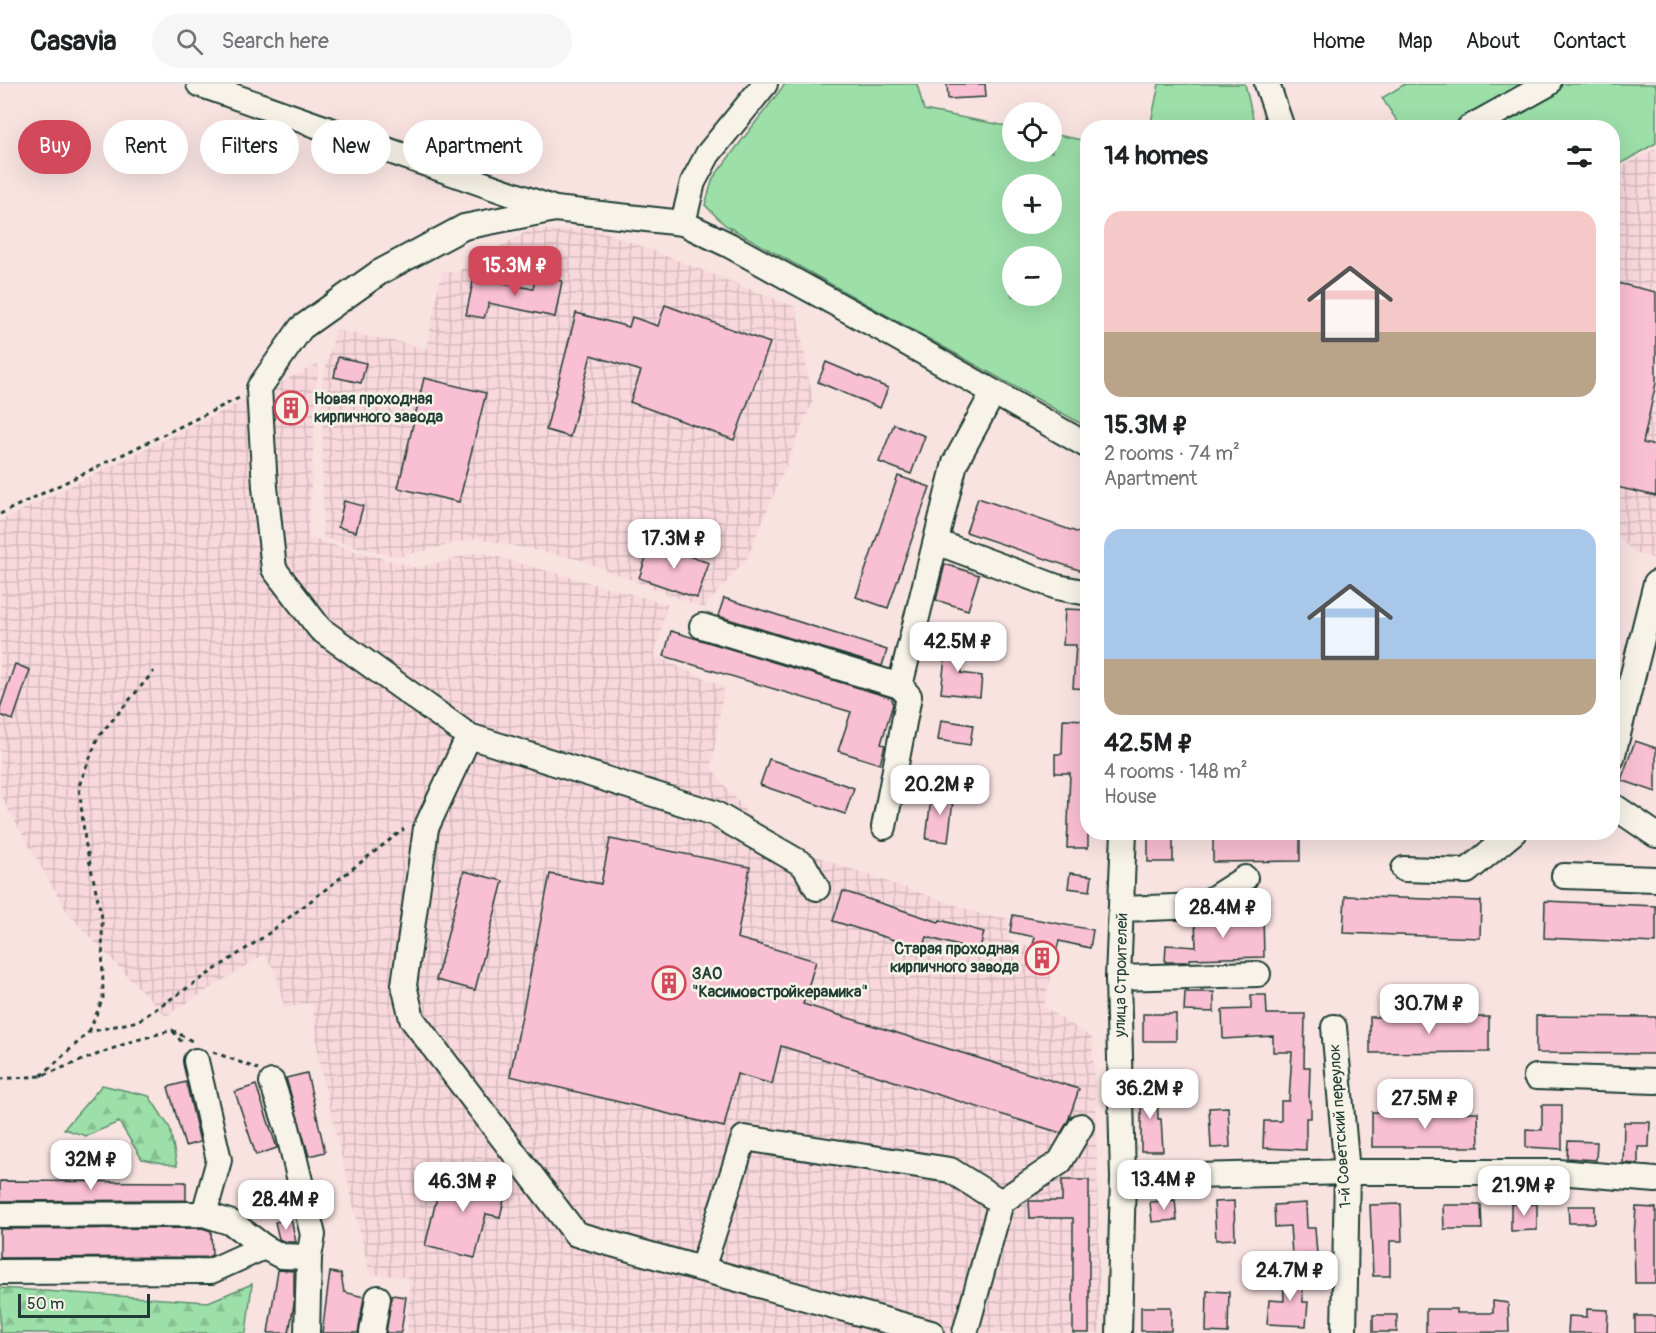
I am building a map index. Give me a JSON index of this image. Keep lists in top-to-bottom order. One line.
{"streets":{"street":["улица Строителей","1-й Советский переулок"]},"places":{"building":["Новая проходная кирпичного завода","Старая проходная кирпичного завода","ЗАО \"Касимовстройкерамика\""]},"scale_bar":"50 m","page":{"header":"Casavia","search":"Search here","nav":["Home","Map","About","Contact"],"map_buttons":["+","−"],"chip":["Buy","Rent","Filters","New","Apartment"],"heading":"14 homes","list":[{"name":"15.3M ₽","note":"2 rooms · 74 m² · Apartment"},{"name":"42.5M ₽","note":"4 rooms · 148 m² · House"}],"price":["15.3M ₽","17.3M ₽","42.5M ₽","20.2M ₽","28.4M ₽","30.7M ₽","36.2M ₽","27.5M ₽","32M ₽","13.4M ₽","46.3M ₽","21.9M ₽","28.4M ₽","24.7M ₽"],"scale":"50 m"}}
